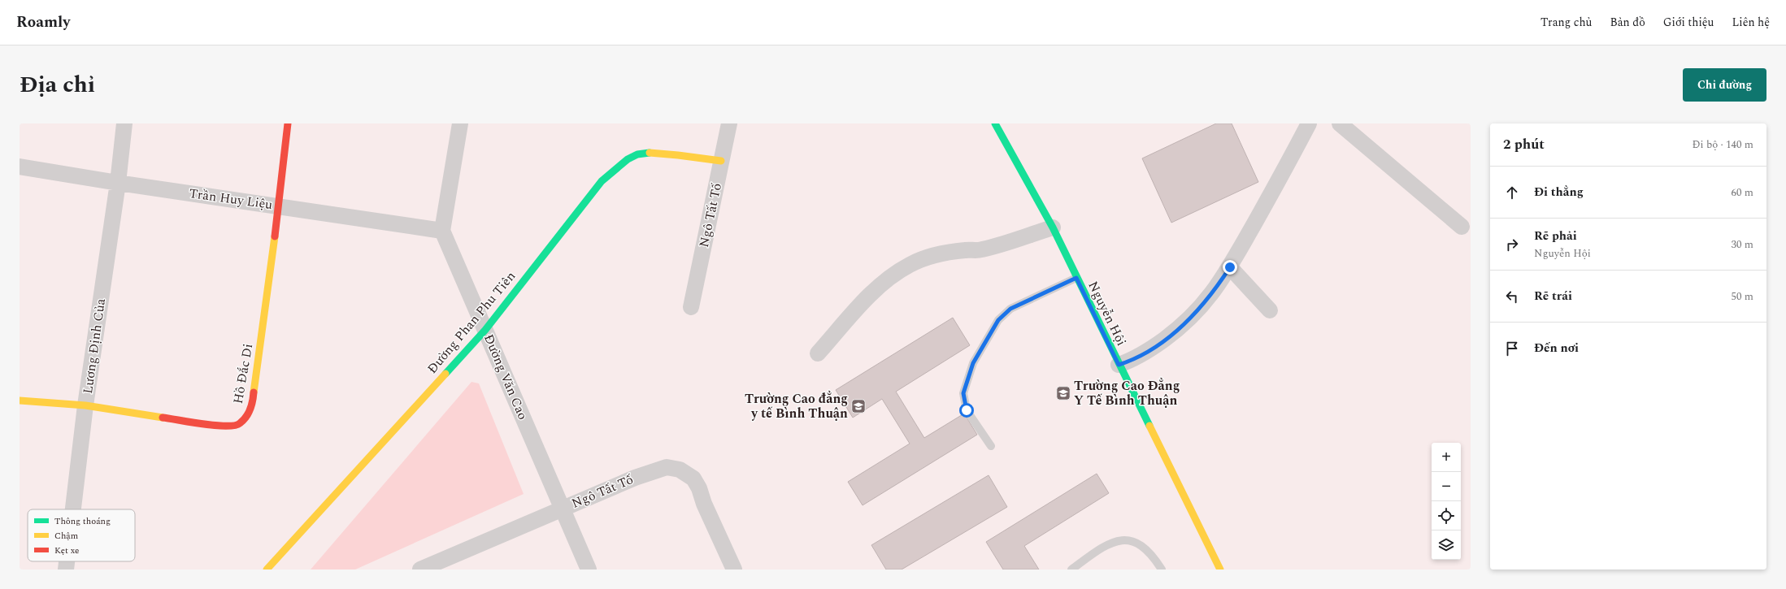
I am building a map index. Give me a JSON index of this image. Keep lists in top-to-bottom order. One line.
{"streets":{"street":["Trần Huy Liệu","Ngô Tất Tố","Nguyễn Hội","Đường Phan Phu Tiên","Lương Định Của","Hồ Đắc Di","Đường Văn Cao"]},"crossings":[["Trần Huy Liệu","Lương Định Của"],["Trần Huy Liệu","Hồ Đắc Di"],["Trần Huy Liệu","Đường Văn Cao"],["Ngô Tất Tố","Đường Phan Phu Tiên"],["Ngô Tất Tố","Đường Văn Cao"],["Đường Phan Phu Tiên","Đường Văn Cao"],["Lương Định Của","Hồ Đắc Di"]],"places":{"school or university":["Trường Cao Đẳng Y Tế Bình Thuận","Trường Cao đẳng y tế Bình Thuận"]},"legend":["Thông thoáng","Chậm","Kẹt xe"],"page":{"header":"Roamly","nav":["Trang chủ","Bản đồ","Giới thiệu","Liên hệ"],"title":"Địa chỉ","buttons":"Chỉ đường","heading":["2 phút","Đi bộ · 140 m"],"list":[["Đi thẳng","60 m"],["Rẽ phải","Nguyễn Hội","30 m"],["Rẽ trái","50 m"],"Đến nơi"],"map_buttons":["+","−"]}}
